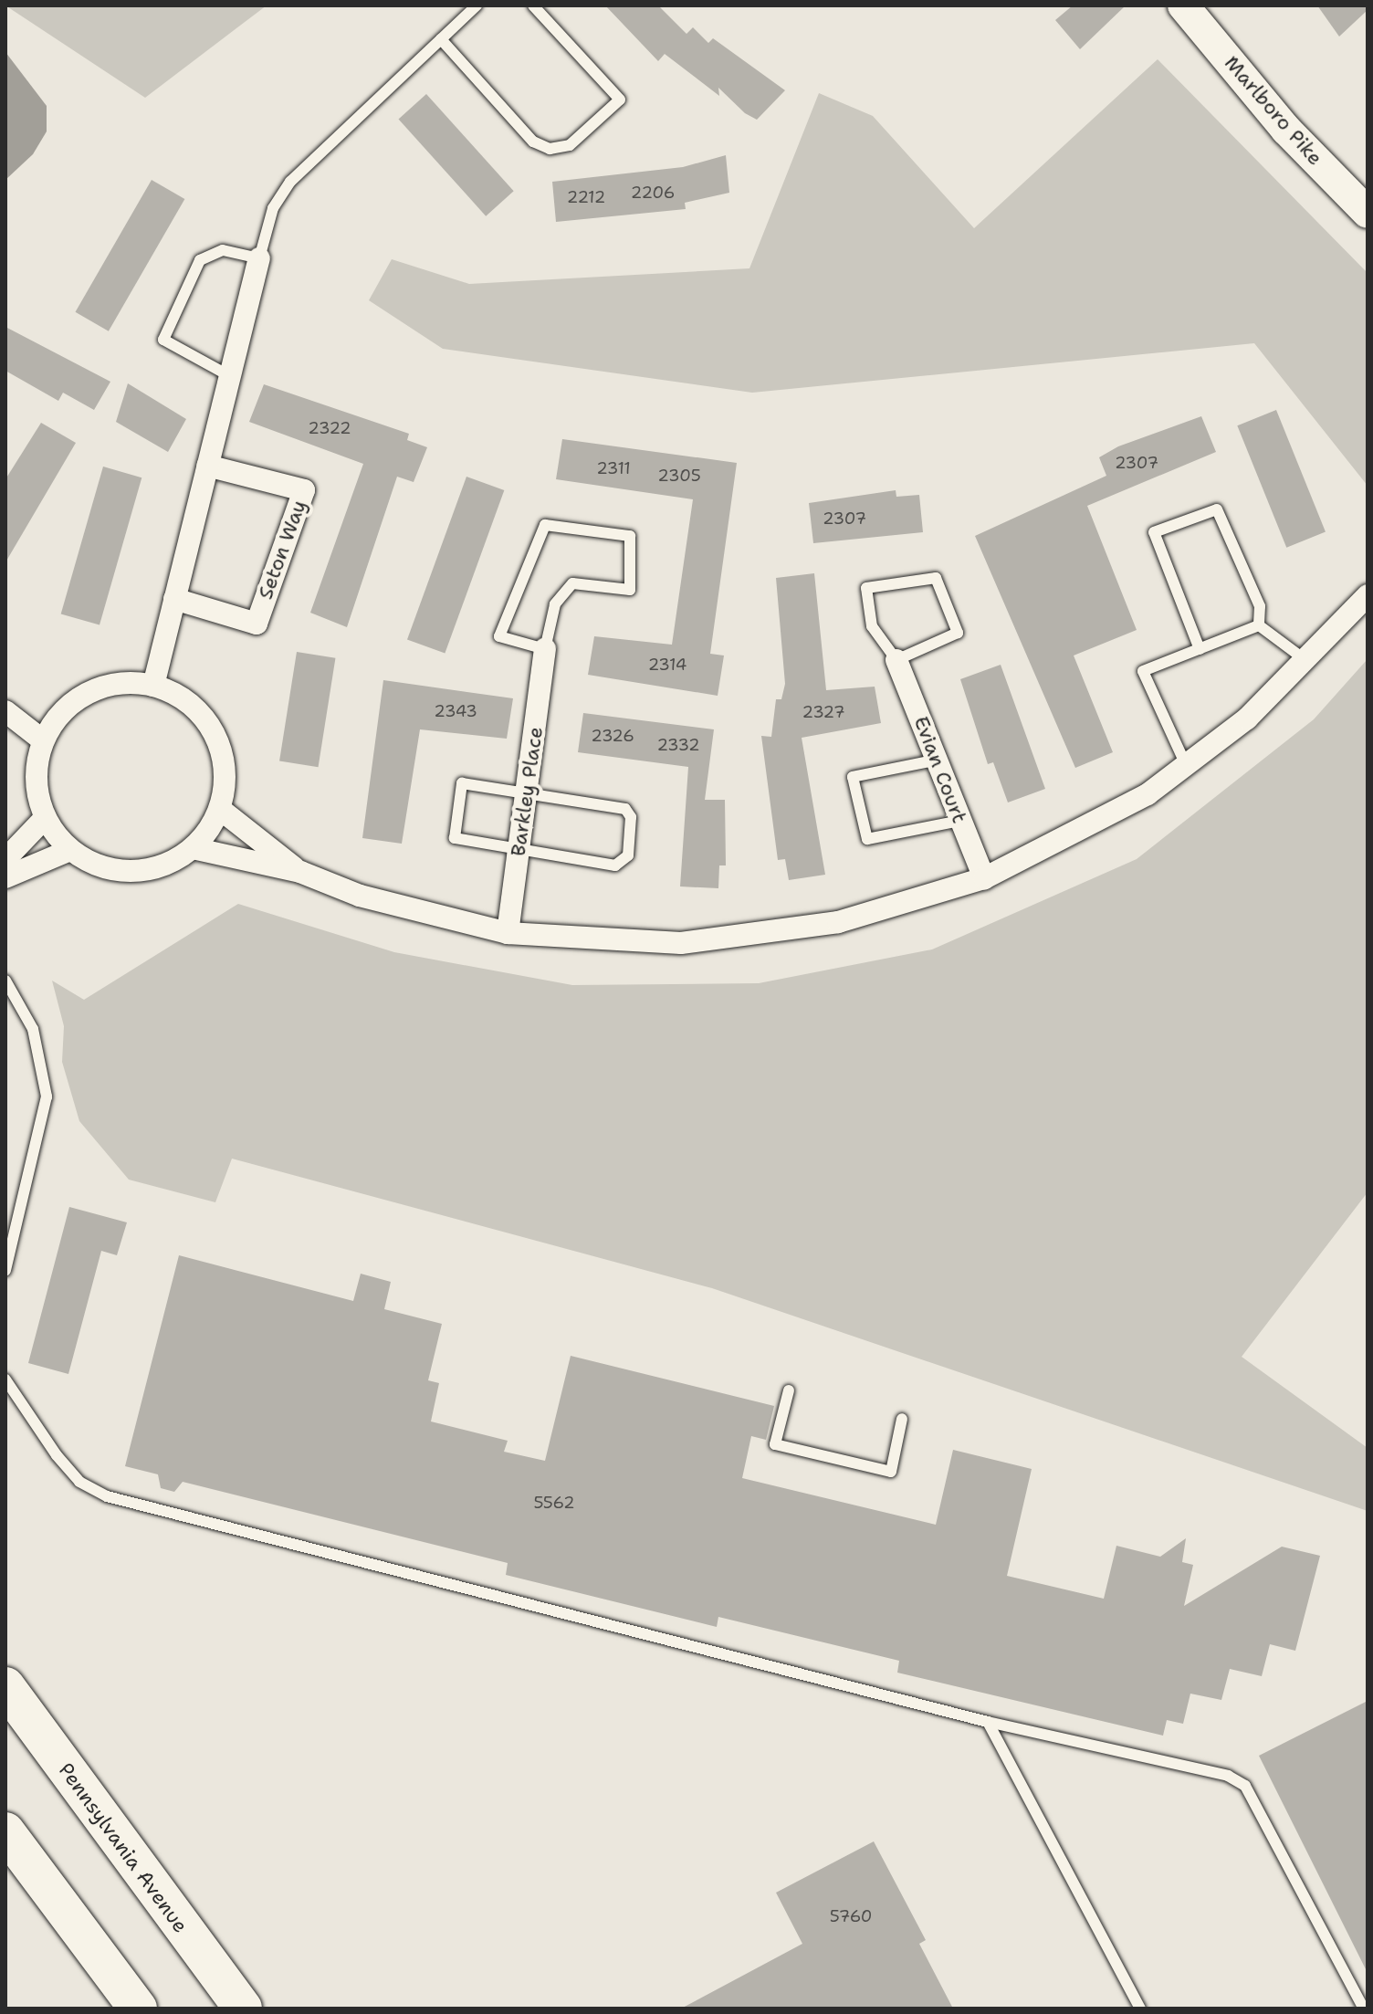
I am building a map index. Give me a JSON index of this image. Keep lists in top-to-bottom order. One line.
{"streets":{"highway":["Pennsylvania Avenue"],"main road":["Marlboro Pike"],"street":["Seton Way","Evian Court","Barkley Place"]},"house_numbers":["2206","2212","2322","2307","2311","2305","2307","2314","2343","2327","2326","2332","5562","5760"]}
